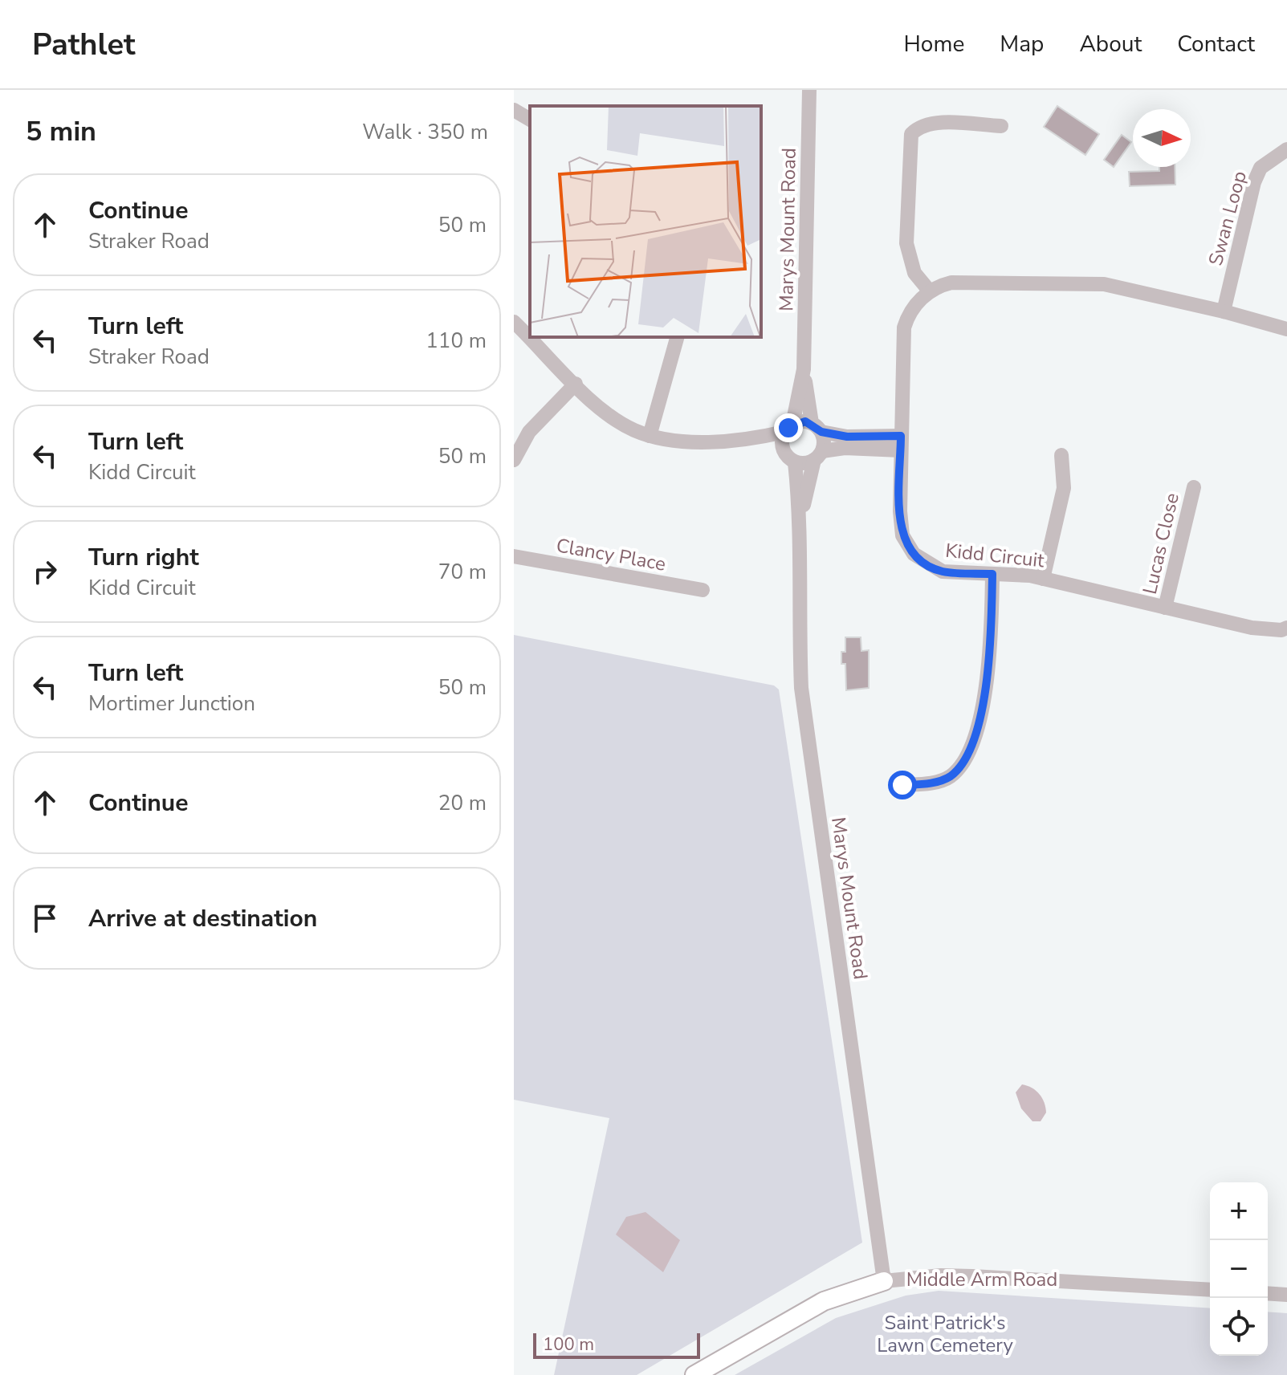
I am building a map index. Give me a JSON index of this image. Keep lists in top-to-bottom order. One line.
{"streets":{"main road":["Middle Arm Road"],"street":["Swan Loop","Marys Mount Road","Lucas Close","Clancy Place","Kidd Circuit"]},"crossings":[["Marys Mount Road","Middle Arm Road"],["Lucas Close","Kidd Circuit"]],"parks":["Saint Patrick's Lawn Cemetery"],"scale_bar":"100 m","north":"right","page":{"header":"Pathlet","nav":["Home","Map","About","Contact"],"heading":["5 min","Walk · 350 m"],"list":[["Continue","Straker Road","50 m"],["Turn left","Straker Road","110 m"],["Turn left","Kidd Circuit","50 m"],["Turn right","Kidd Circuit","70 m"],["Turn left","Mortimer Junction","50 m"],["Continue","20 m"],"Arrive at destination"],"map_buttons":["+","−"],"scale":"100 m"}}
